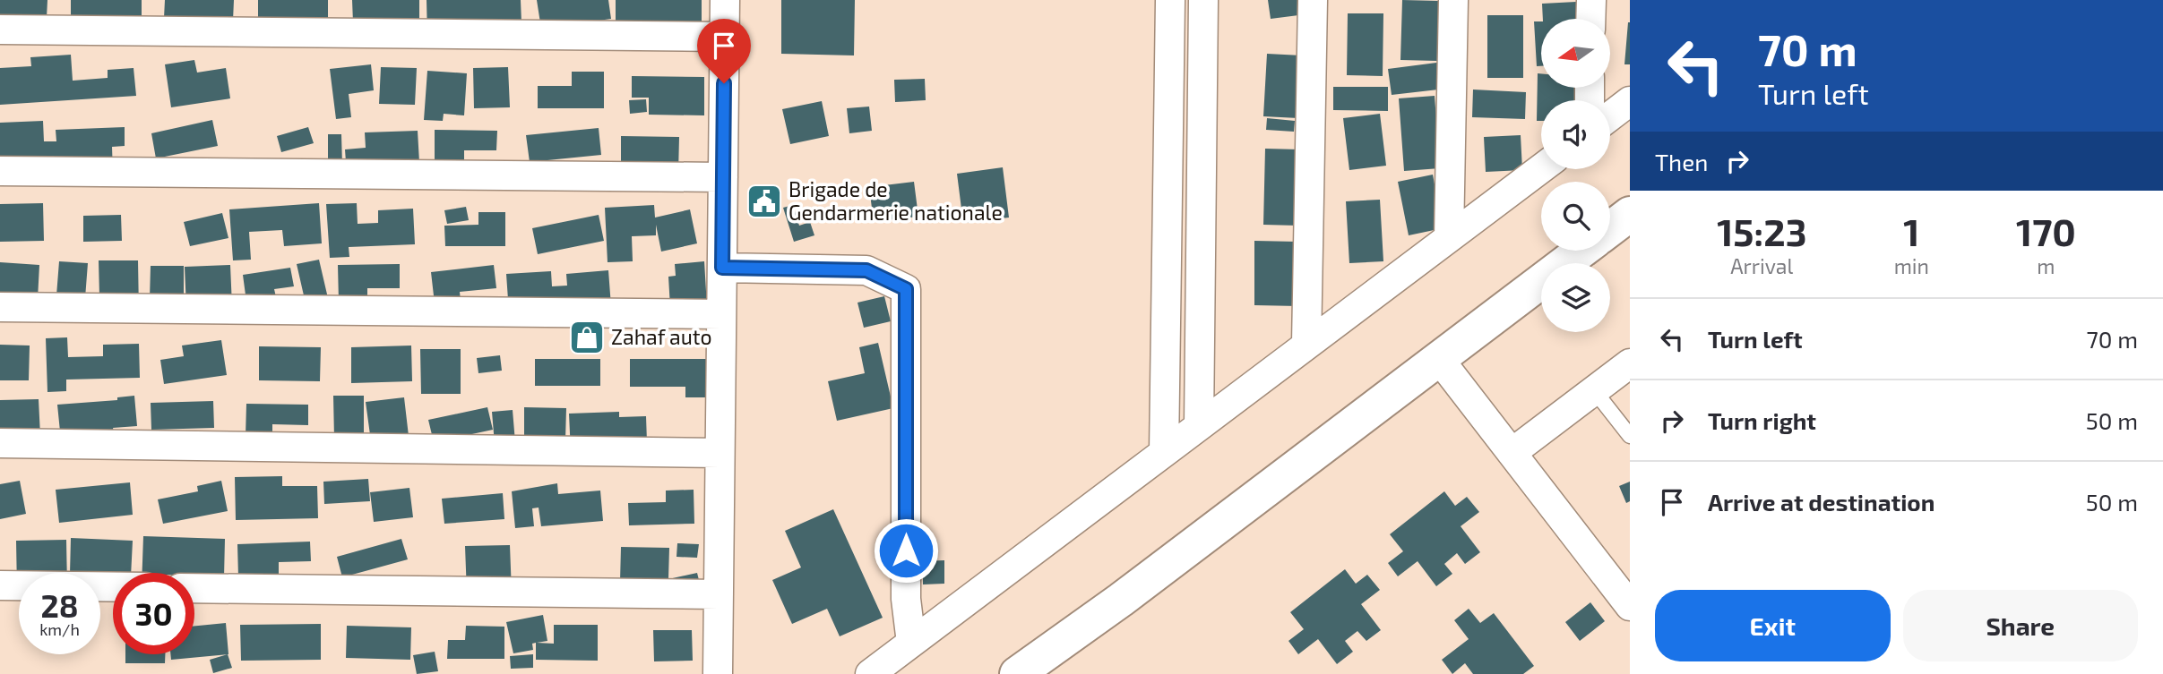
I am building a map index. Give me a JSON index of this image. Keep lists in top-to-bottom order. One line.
{"places":{"public building":["Brigade de Gendarmerie nationale"],"shop":["Zahaf auto"]},"north":"left","page":{"turn":["70 m","Turn left"],"then":"Then","eta":["15:23","Arrival","1","min","170","m"],"list":[{"name":"Turn left","value":"70 m"},{"name":"Turn right","value":"50 m"},{"name":"Arrive at destination","value":"50 m"}],"speed":"28 km/h","limit":"30","buttons":["Exit","Share"]}}
